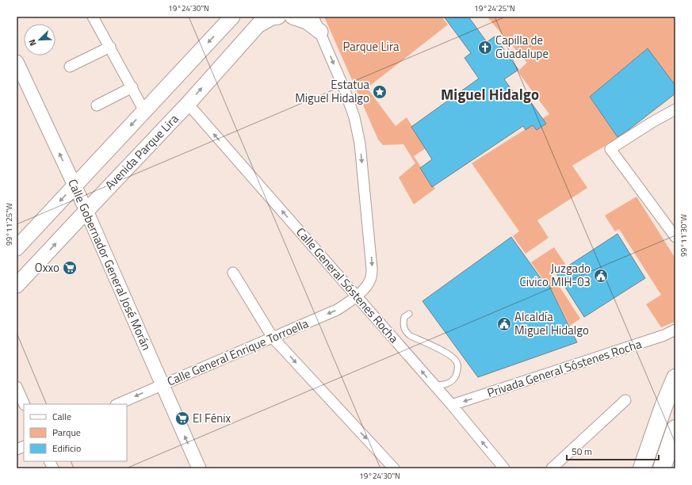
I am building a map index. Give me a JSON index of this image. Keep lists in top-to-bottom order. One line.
{"streets":{"main road":["Avenida Parque Lira"],"street":["Calle Gobernador General José Morán","Calle General Sóstenes Rocha","Calle General Enrique Torroella","Privada General Sóstenes Rocha"]},"crossings":[["Avenida Parque Lira","Calle Gobernador General José Morán"],["Avenida Parque Lira","Calle General Sóstenes Rocha"],["Calle Gobernador General José Morán","Calle General Enrique Torroella"],["Calle General Sóstenes Rocha","Calle General Enrique Torroella"],["Calle General Sóstenes Rocha","Privada General Sóstenes Rocha"]],"one_way":["Calle General Enrique Torroella"],"districts":["Miguel Hidalgo"],"parks":["Parque Lira"],"places":{"church":["Capilla de Guadalupe"],"place":["Estatua Miguel Hidalgo"],"supermarket":["Oxxo","El Fénix"],"public building":["Juzgado Civico MIH-03","Alcaldía Miguel Hidalgo"]},"legend":["Calle","Parque","Edificio"],"scale_bar":"50 m","north":"bottom left","coordinates":["19°24'30\"N","19°24'25\"N","99°11'25\"W","99°11'30\"W"]}
